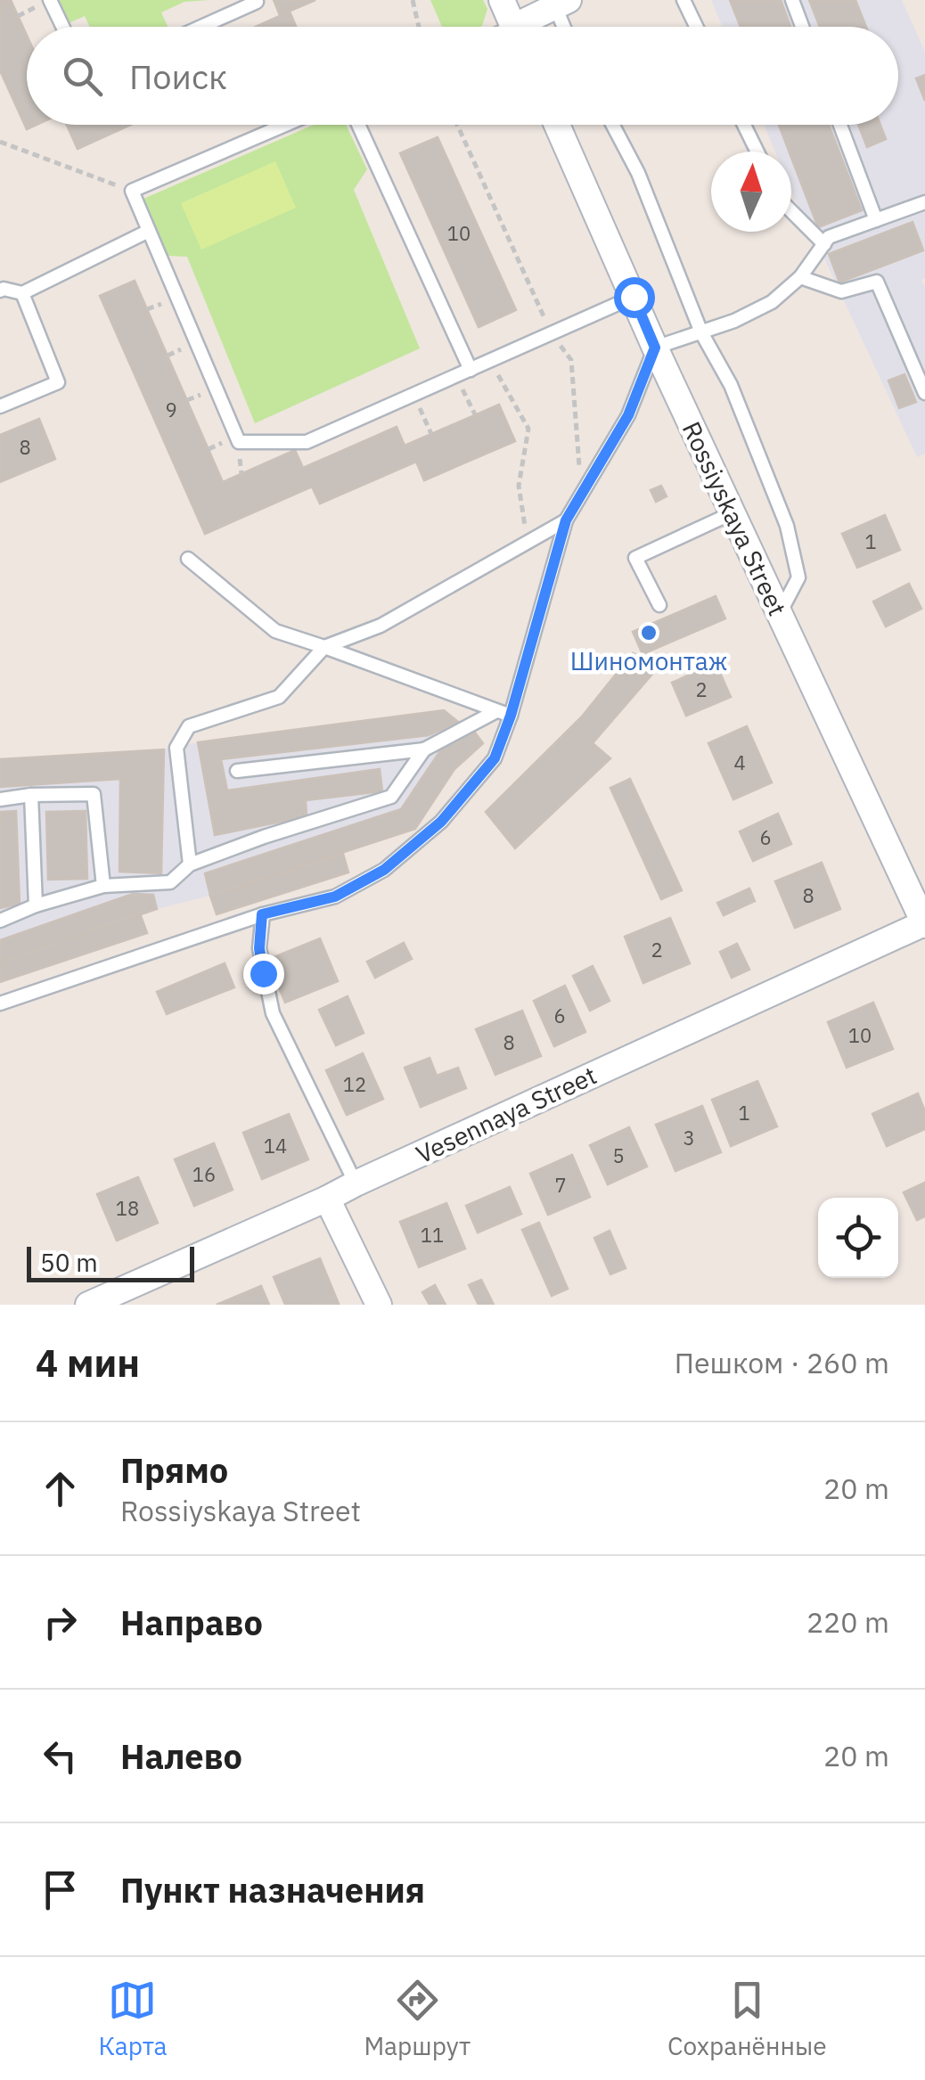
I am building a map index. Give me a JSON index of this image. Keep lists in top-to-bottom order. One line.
{"streets":{"street":["Rossiyskaya Street","Vesennaya Street"]},"crossings":[["Rossiyskaya Street","Vesennaya Street"]],"places":["Шиномонтаж"],"house_numbers":["10","9","8","1","2","4","6","8","2","6","10","8","12","1","3","14","5","16","7","18","11"],"scale_bar":"50 m","north":"top","page":{"search":"Поиск","scale":"50 m","heading":["4 мин","Пешком · 260 m"],"list":[["Прямо","Rossiyskaya Street","20 m"],["Направо","220 m"],["Налево","20 m"],"Пункт назначения"],"nav":["Карта","Маршрут","Сохранённые"]}}
